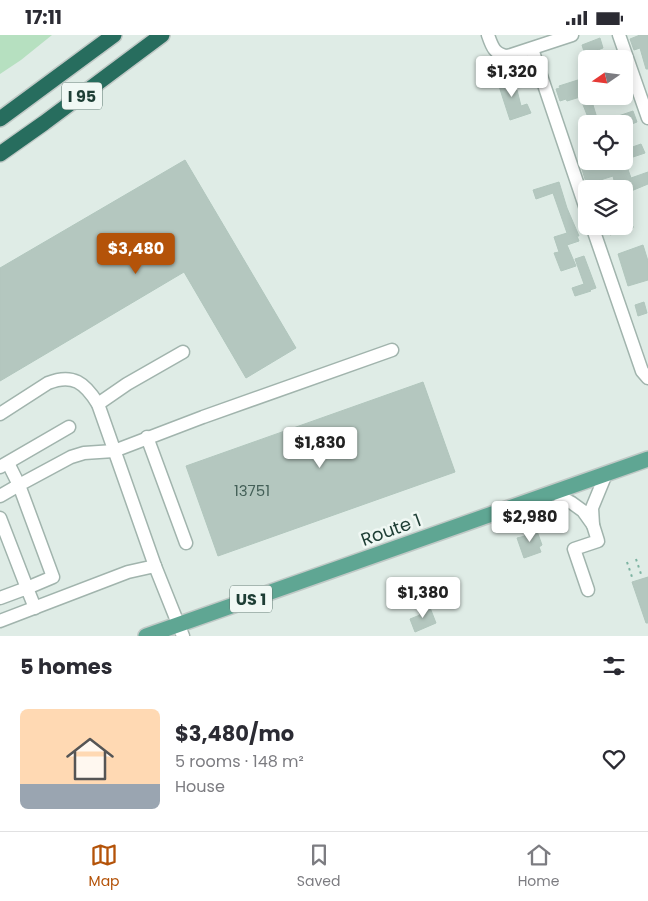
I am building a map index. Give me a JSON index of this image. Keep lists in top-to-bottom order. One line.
{"streets":{"highway":["I 95"],"main road":["Route 1","US 1"]},"house_numbers":["13751"],"north":"left","page":{"status":"17:11","price":["$1,320","$3,480","$1,830","$2,980","$1,380"],"heading":"5 homes","list":[{"name":"$3,480/mo","note":"5 rooms · 148 m² · House"}],"tabs":["Map","Saved","Home"]}}
